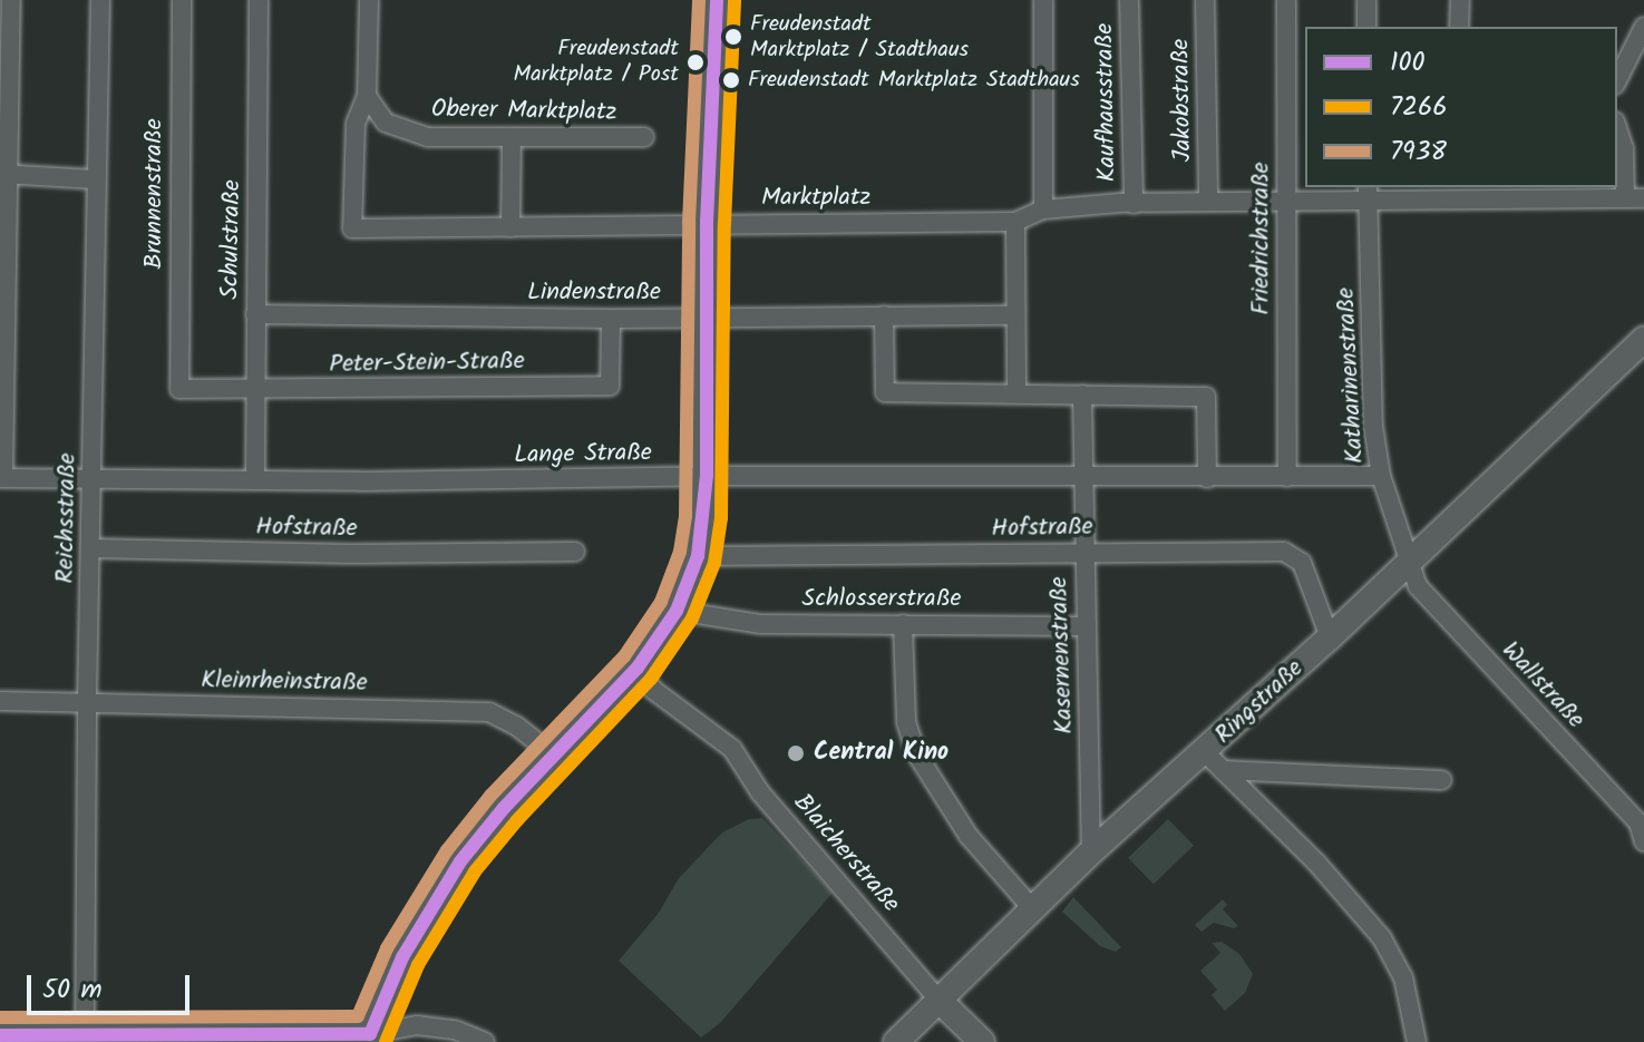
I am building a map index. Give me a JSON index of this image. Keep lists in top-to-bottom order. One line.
{"streets":{"street":["Jakobstraße","Kaufhausstraße","Oberer Marktplatz","Brunnenstraße","Marktplatz","Friedrichstraße","Schulstraße","Lindenstraße","Peter-Stein-Straße","Katharinenstraße","Lange Straße","Reichsstraße","Hofstraße","Schlosserstraße","Kasernenstraße","Kleinrheinstraße","Wallstraße","Ringstraße","Blaicherstraße"]},"crossings":[["Oberer Marktplatz","Marktplatz"],["Brunnenstraße","Peter-Stein-Straße"],["Friedrichstraße","Lange Straße"],["Schulstraße","Lindenstraße"],["Schulstraße","Peter-Stein-Straße"],["Schulstraße","Lange Straße"],["Lindenstraße","Peter-Stein-Straße"],["Katharinenstraße","Lange Straße"],["Katharinenstraße","Wallstraße"],["Katharinenstraße","Ringstraße"],["Lange Straße","Reichsstraße"],["Lange Straße","Kasernenstraße"],["Reichsstraße","Hofstraße"],["Reichsstraße","Kleinrheinstraße"],["Hofstraße","Kasernenstraße"],["Hofstraße","Ringstraße"],["Schlosserstraße","Kasernenstraße"],["Kasernenstraße","Ringstraße"],["Wallstraße","Ringstraße"],["Ringstraße","Blaicherstraße"]],"places":["Freudenstadt Marktplatz / Stadthaus","Freudenstadt Marktplatz / Post","Freudenstadt Marktplatz Stadthaus","Central Kino"],"lines":["transit line 100","transit line 7938","transit line 7266"],"legend":["100","7266","7938"],"scale_bar":"50 m"}
